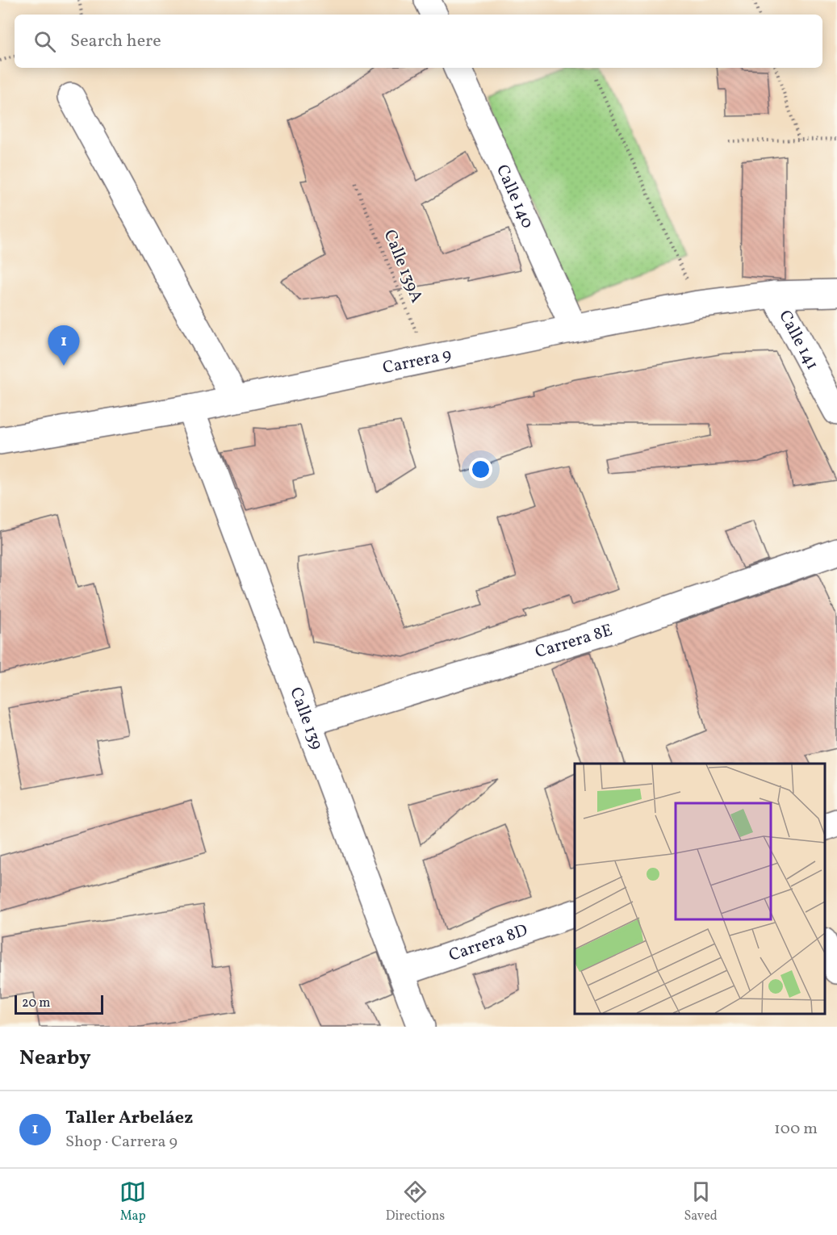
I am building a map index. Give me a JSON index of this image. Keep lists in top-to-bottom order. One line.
{"streets":{"street":["Calle 140","Calle 141","Carrera 9","Carrera 8E","Calle 139","Carrera 8D"],"path":["Calle 139A"]},"crossings":[["Calle 140","Carrera 9"],["Calle 139A","Carrera 9"],["Calle 141","Carrera 9"],["Carrera 9","Calle 139"],["Carrera 8E","Calle 139"],["Calle 139","Carrera 8D"]],"scale_bar":"20 m","page":{"search":"Search here","pins":"1","scale":"20 m","heading":"Nearby","list":[{"mark":"1","name":"Taller Arbeláez","note":"Shop · Carrera 9","value":"100 m"}],"nav":["Map","Directions","Saved"]}}
